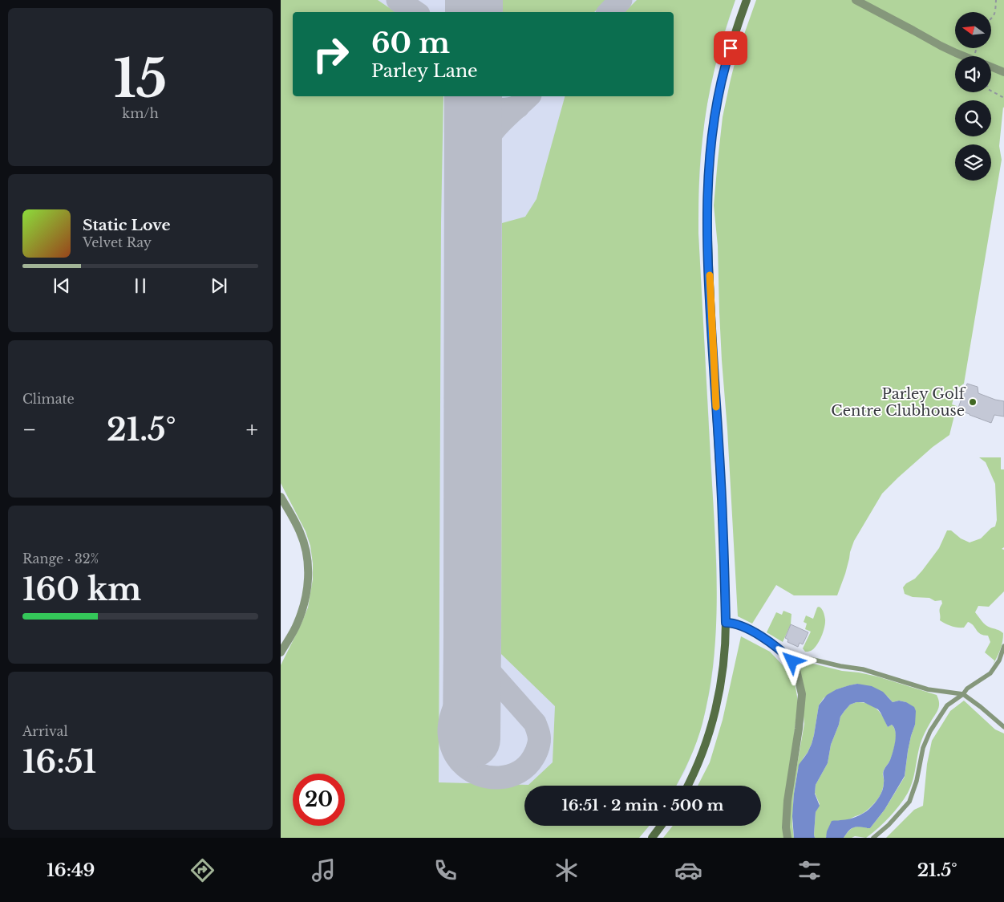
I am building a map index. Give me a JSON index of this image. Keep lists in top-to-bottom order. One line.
{"places":["Parley Golf Centre Clubhouse"],"north":"left","page":{"tile":[["15","km/h"],"Climate",["Range · 32%","160 km"],["Arrival","16:51"]],"turn":["60 m","Parley Lane"],"song":["Static Love","Velvet Ray"],"heat":["−","21.5°","+"],"limit":"20","trip":"16:51 · 2 min · 500 m","tabs":["16:49","21.5°"]}}
